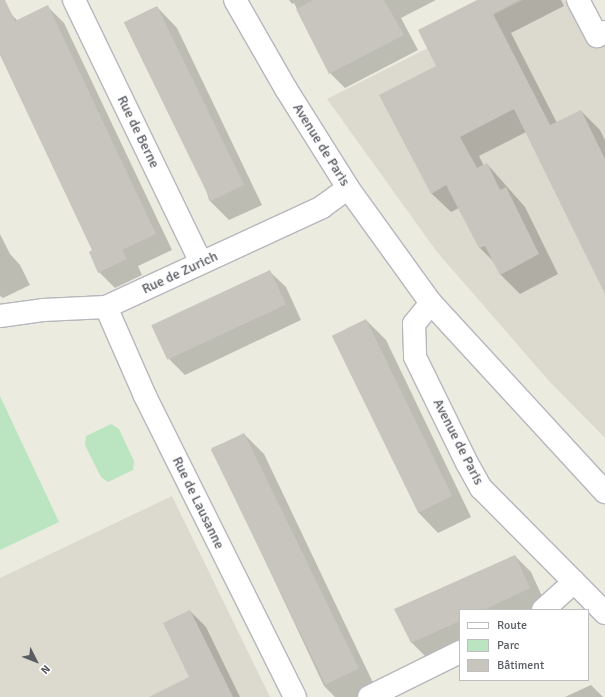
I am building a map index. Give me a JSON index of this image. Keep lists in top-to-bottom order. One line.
{"streets":{"street":["Rue de Berne","Avenue de Paris","Rue de Zurich","Rue de Lausanne"]},"crossings":[["Rue de Berne","Rue de Zurich"],["Avenue de Paris","Rue de Zurich"],["Rue de Zurich","Rue de Lausanne"]],"legend":["Route","Parc","Bâtiment"],"north":"bottom right"}
